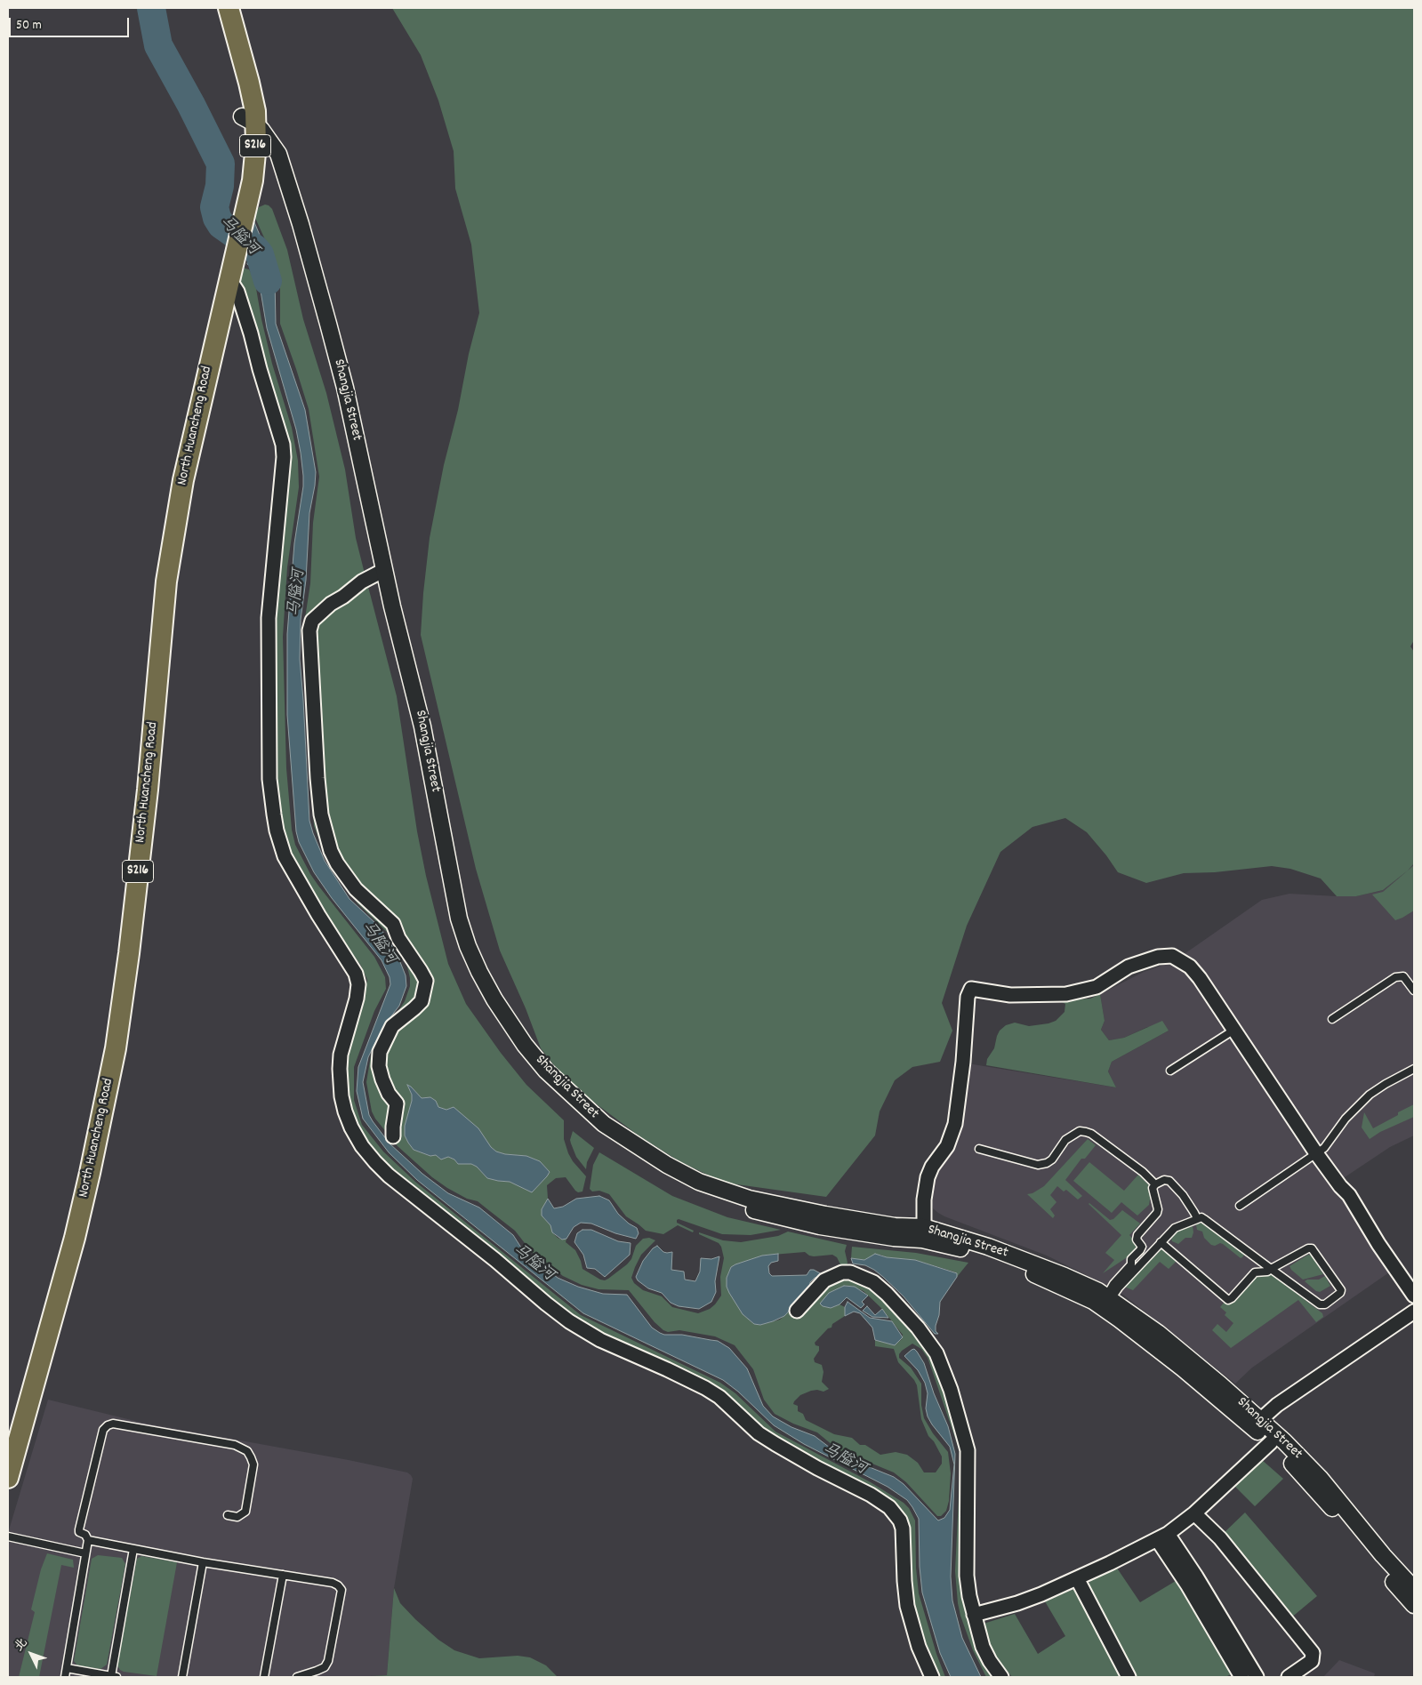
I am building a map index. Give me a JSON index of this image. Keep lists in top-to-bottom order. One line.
{"streets":{"main road":["S216","North Huancheng Road"],"street":["Shangjia Street"]},"crossings":[["Shangjia Street","North Huancheng Road"]],"water":["马隘河"],"scale_bar":"50 m","north":"top left"}
